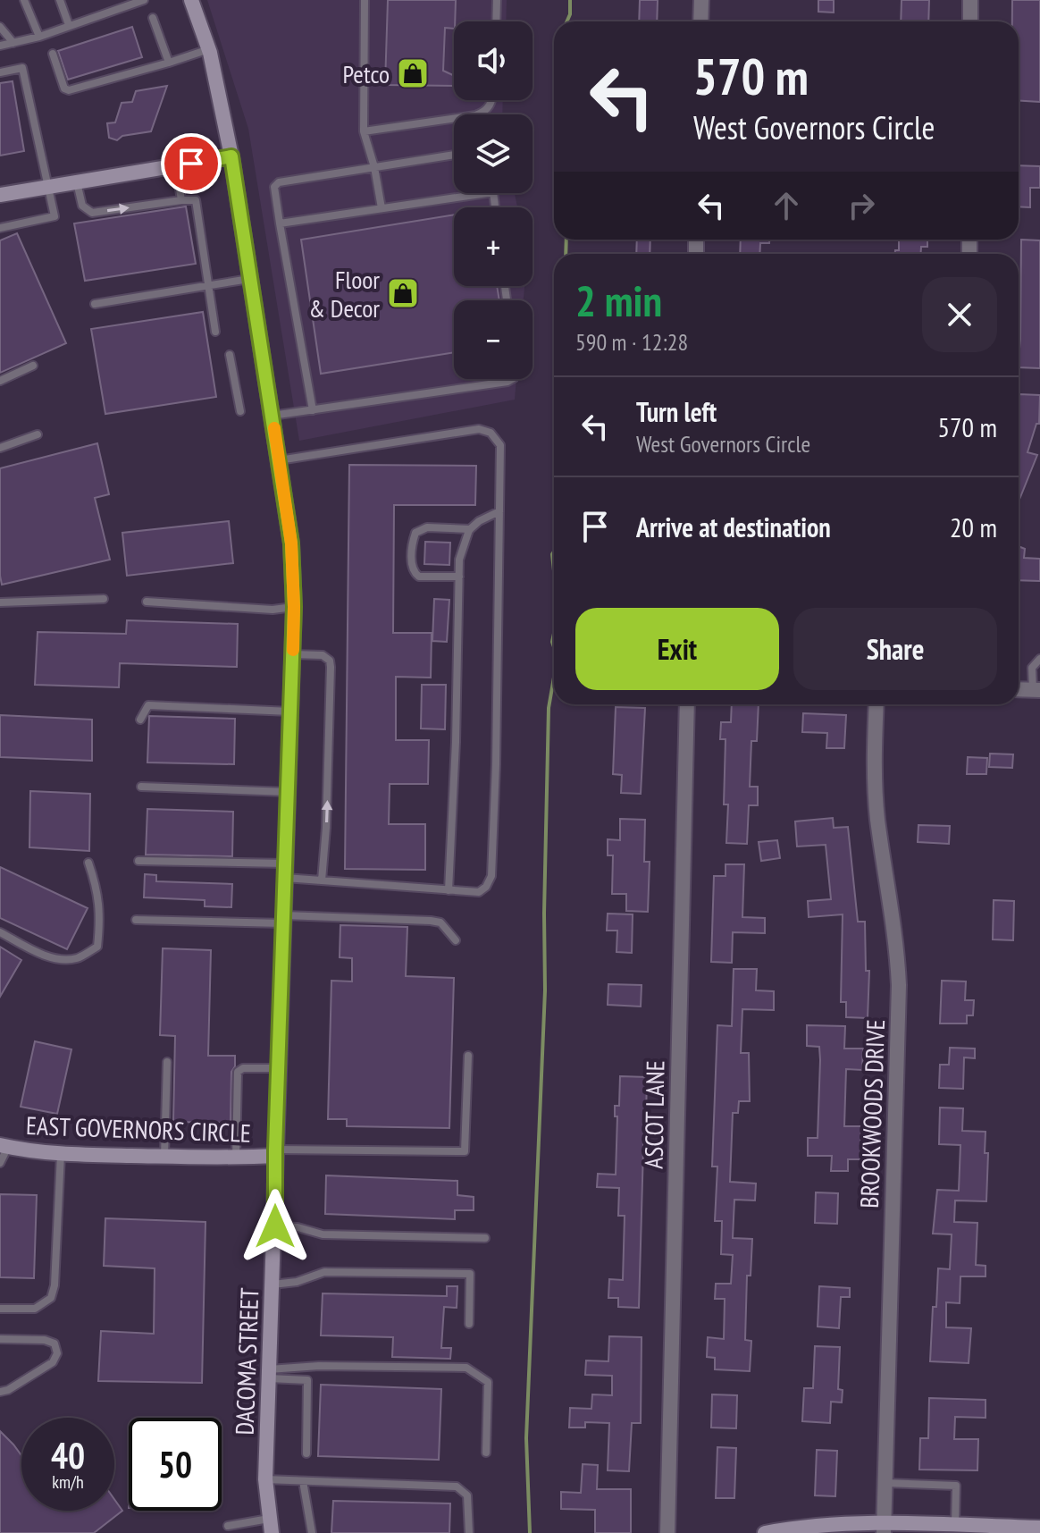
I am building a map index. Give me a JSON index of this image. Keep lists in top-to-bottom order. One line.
{"streets":{"main road":["EAST GOVERNORS CIRCLE","DACOMA STREET"],"street":["BROOKWOODS DRIVE","ASCOT LANE"]},"crossings":[["EAST GOVERNORS CIRCLE","DACOMA STREET"]],"places":{"shop":["Petco","Floor & Decor"]},"page":{"map_buttons":["+","−"],"turn":["570 m","West Governors Circle"],"heading":["2 min","590 m · 12:28"],"list":[{"name":"Turn left","note":"West Governors Circle","value":"570 m"},{"name":"Arrive at destination","value":"20 m"}],"buttons":["Exit","Share"],"speed":"40 km/h","limit":"50"}}
